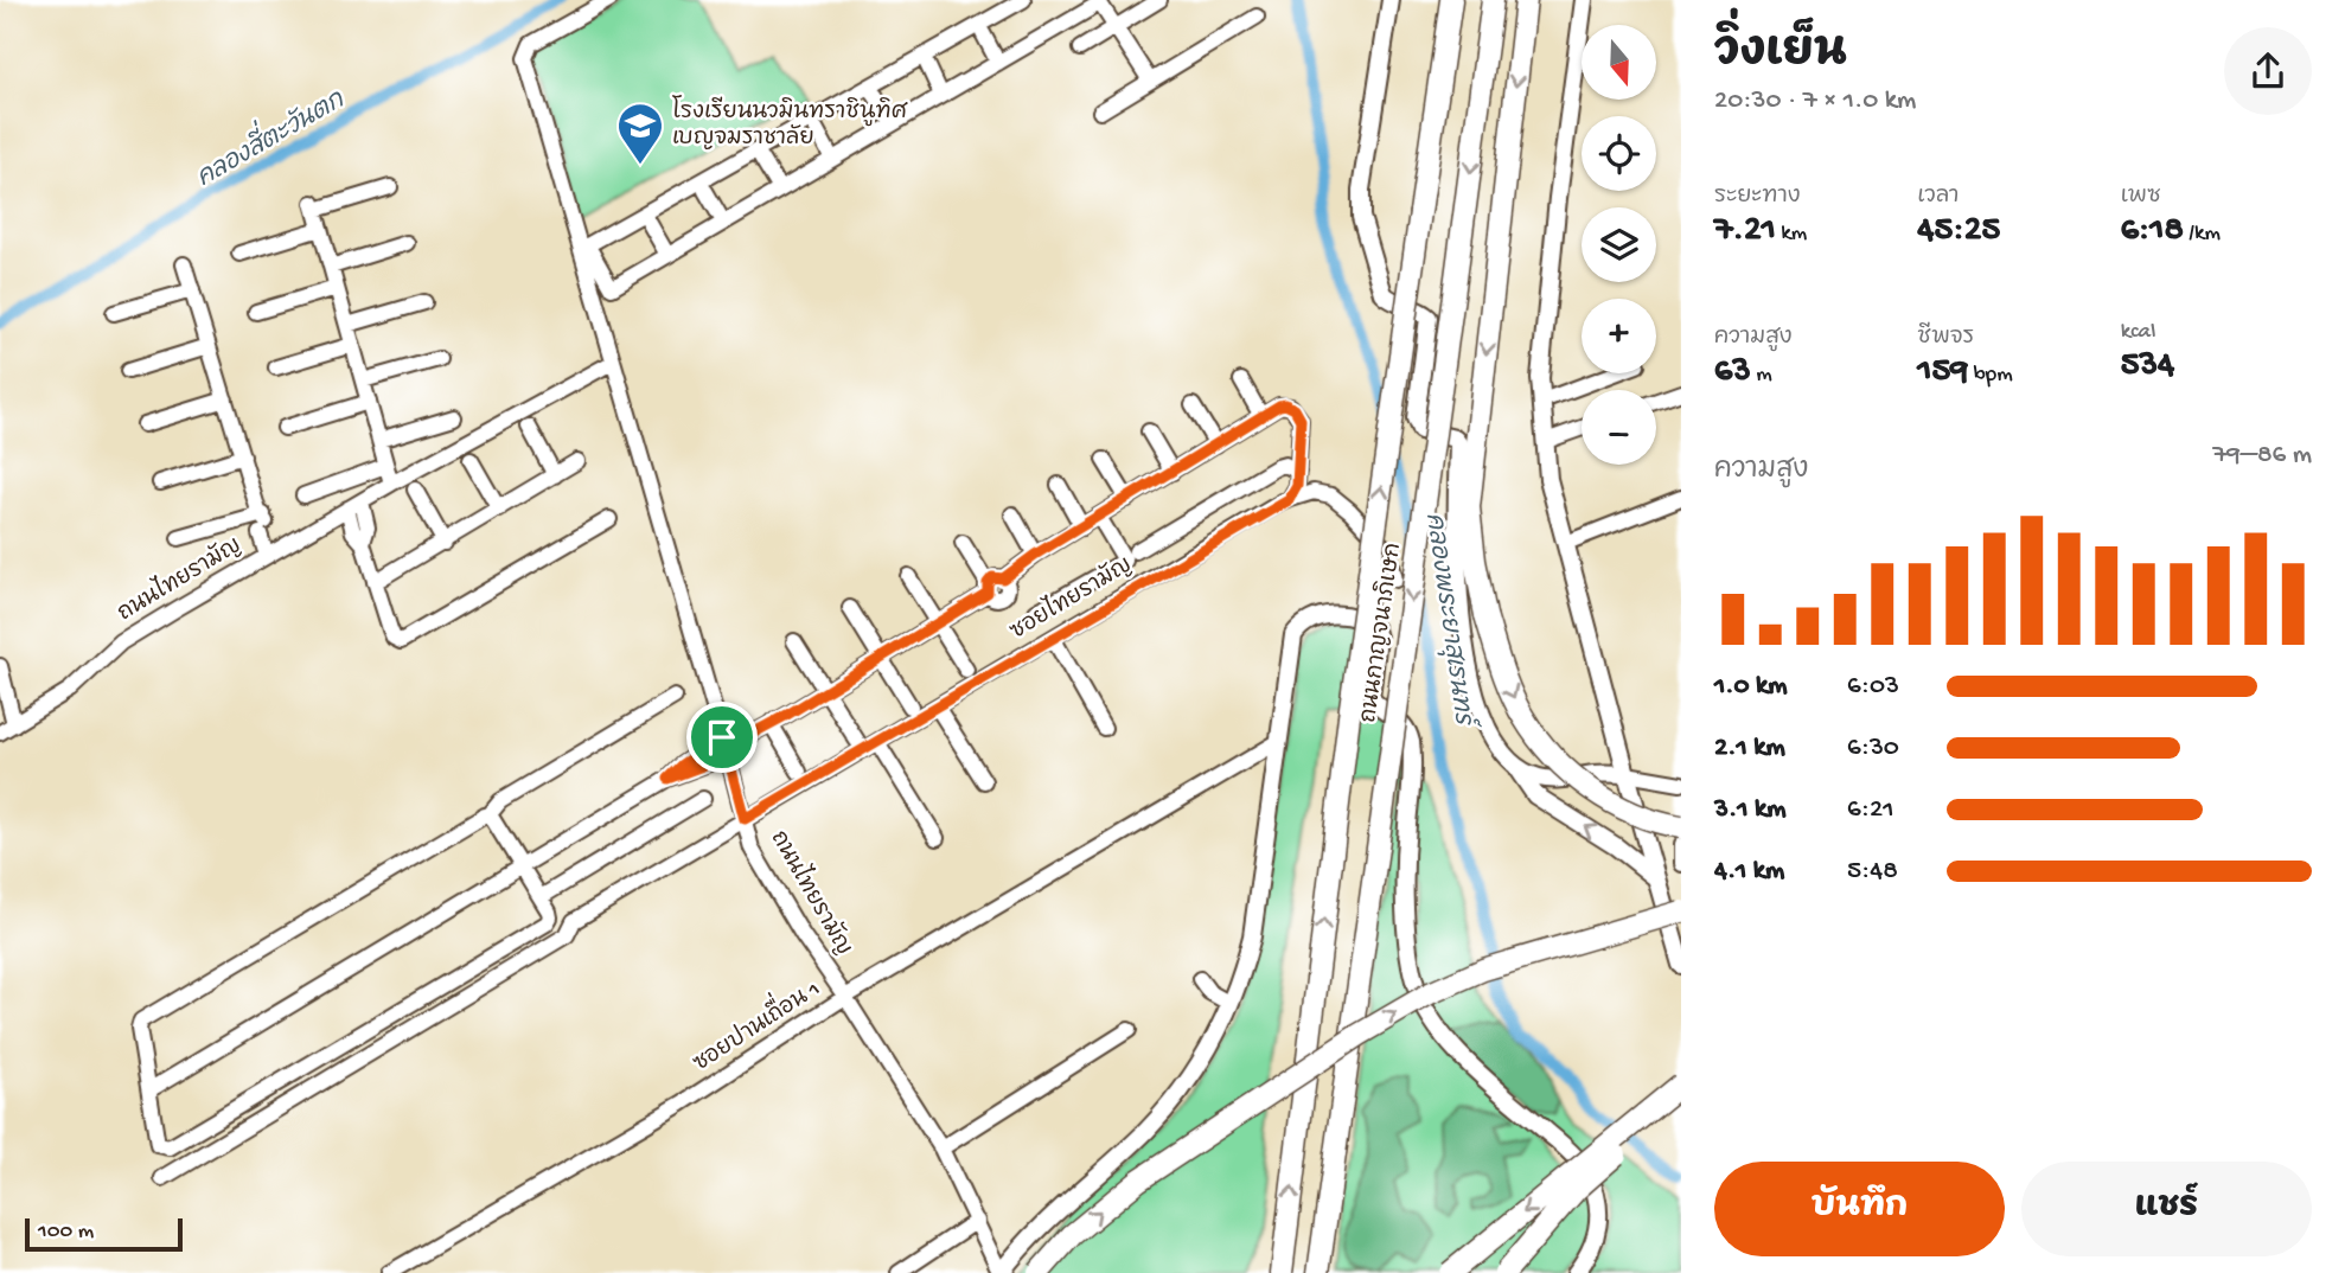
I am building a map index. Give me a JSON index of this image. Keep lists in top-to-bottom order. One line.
{"streets":{"highway":["ถนนกาญจนาภิเษก"],"street":["ถนนไทยรามัญ","ซอยไทยรามัญ","ซอยปานเถื่อน 1"]},"crossings":[["ถนนไทยรามัญ","ซอยไทยรามัญ"],["ถนนไทยรามัญ","ซอยปานเถื่อน 1"]],"water":["คลองสี่ตะวันตก","คลองพระยาสุเรนทร์"],"places":{"school or university":["โรงเรียนนวมินทราชินูทิศ เบญจมราชาลัย"]},"scale_bar":"100 m","north":"bottom","page":{"heading":["วิ่งเย็น","20:30 · 7 × 1.0 km"],"map_buttons":["+","−"],"stats":[["ระยะทาง","7.21 km"],["เวลา","45:25"],["เพซ","6:18 /km"],["ความสูง","63 m"],["ชีพจร","159 bpm"],["kcal","534"]],"chart":["ความสูง","79–86 m"],"list":[{"name":"1.0 km","note":"6:03"},{"name":"2.1 km","note":"6:30"},{"name":"3.1 km","note":"6:21"},{"name":"4.1 km","note":"5:48"}],"buttons":["บันทึก","แชร์"],"scale":"100 m"}}
